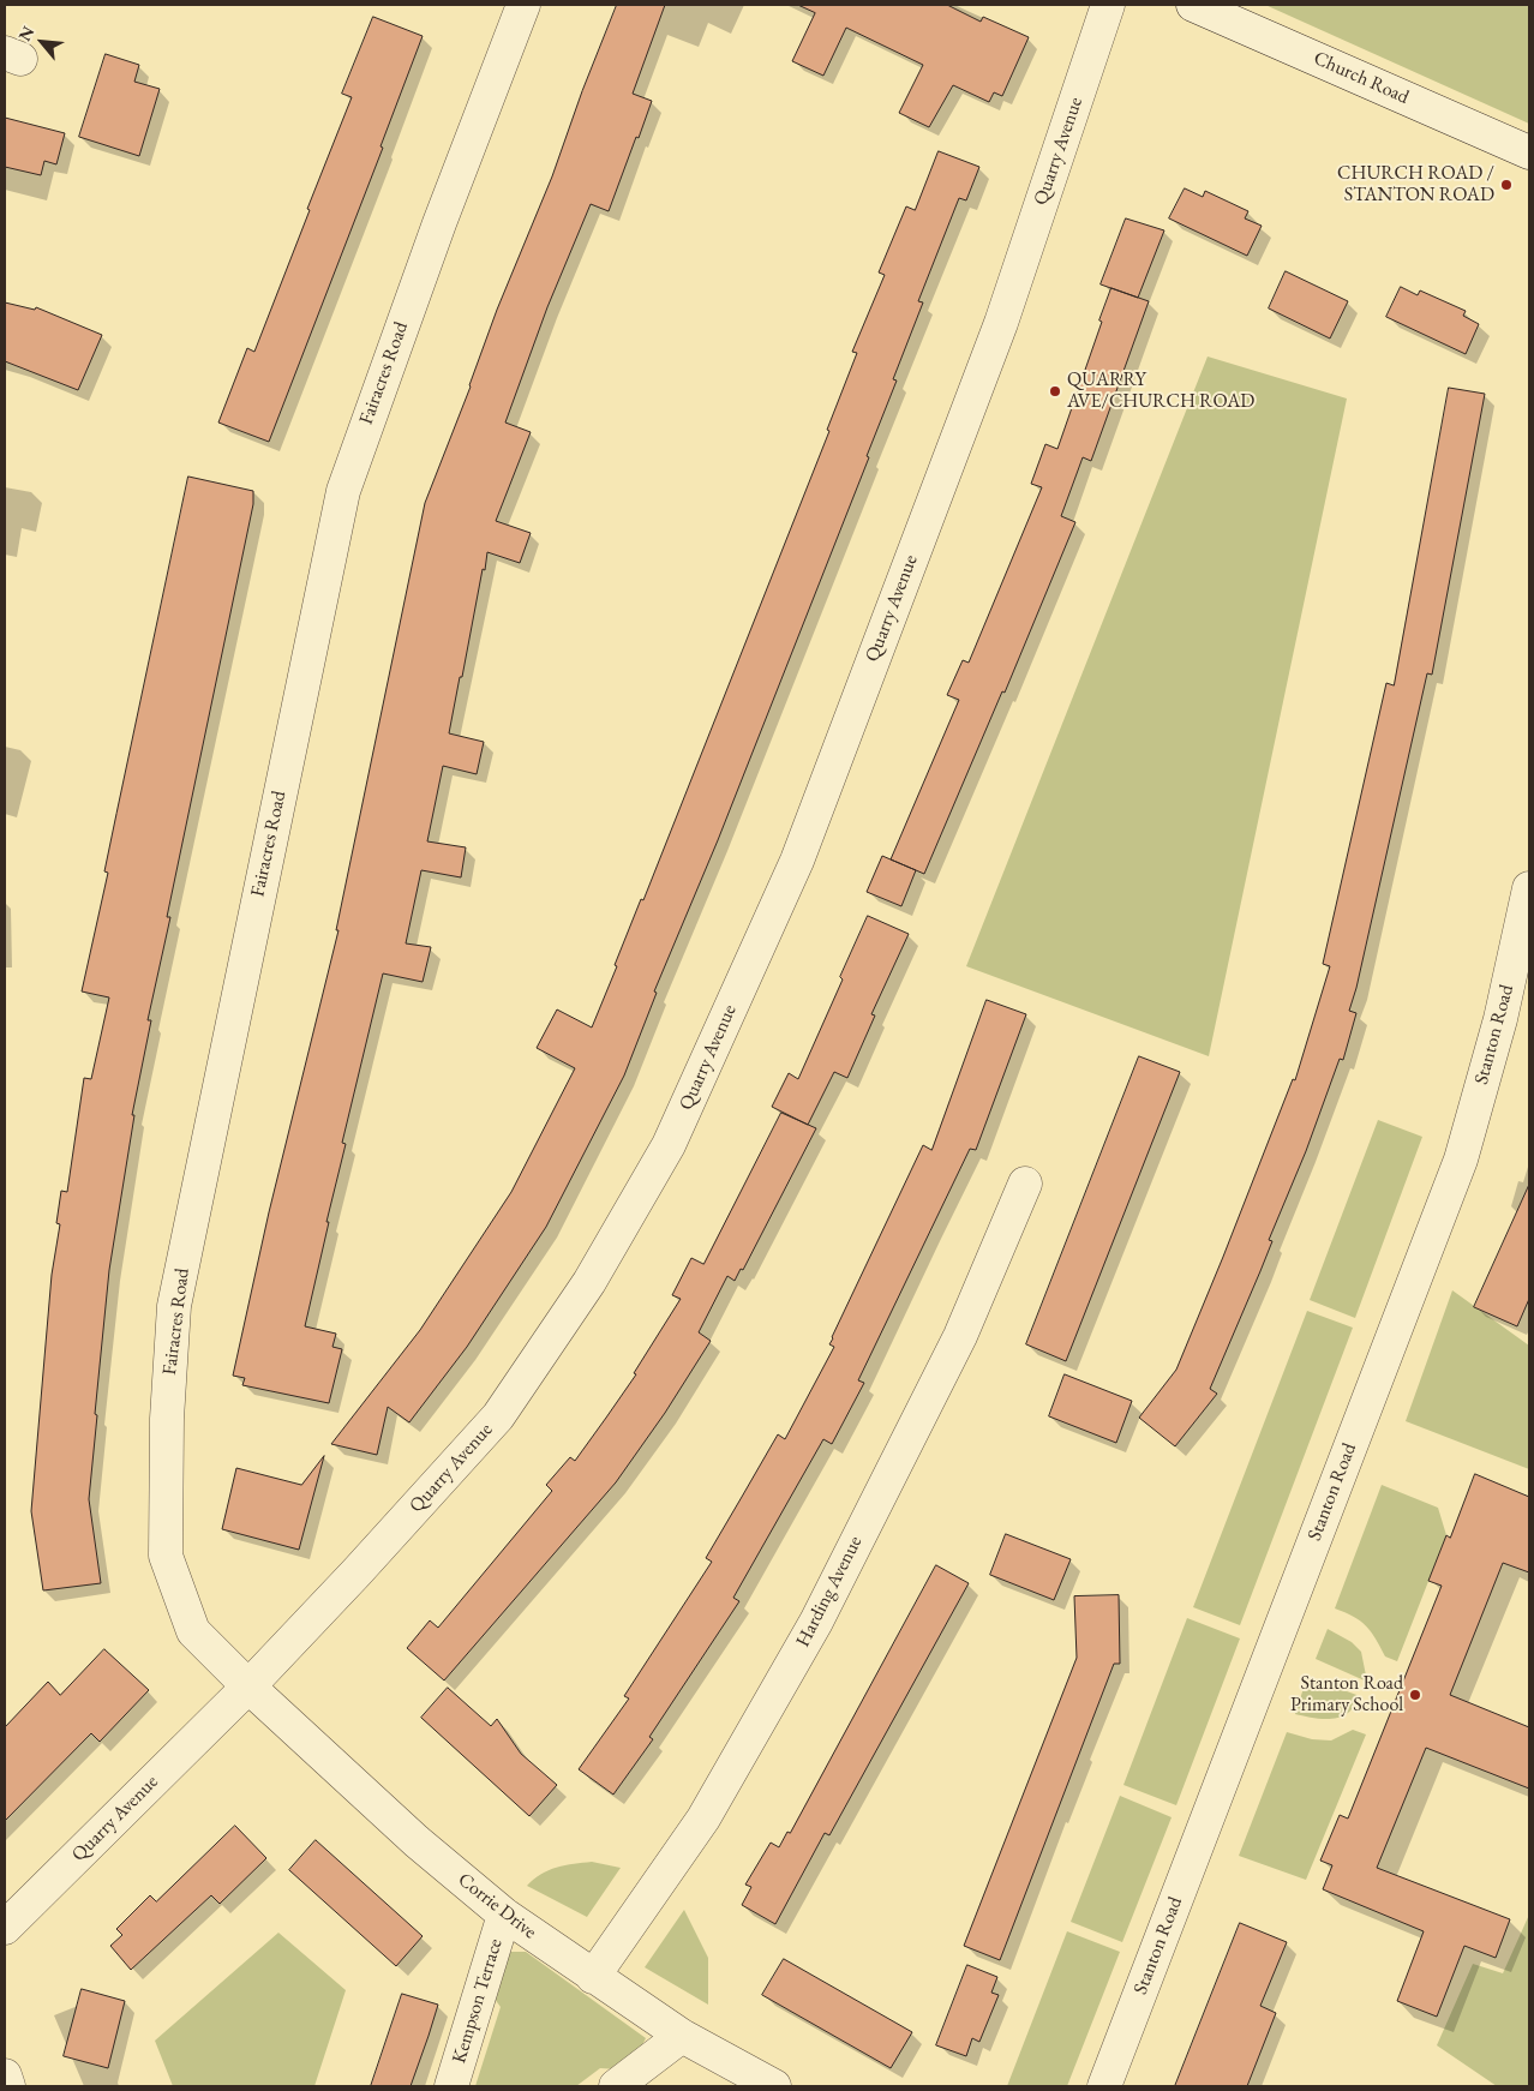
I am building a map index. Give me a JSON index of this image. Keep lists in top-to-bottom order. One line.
{"streets":{"street":["Church Road","Quarry Avenue","Fairacres Road","Stanton Road","Harding Avenue","Corrie Drive","Kempson Terrace"]},"crossings":[["Quarry Avenue","Fairacres Road"],["Quarry Avenue","Corrie Drive"],["Fairacres Road","Corrie Drive"],["Harding Avenue","Corrie Drive"],["Corrie Drive","Kempson Terrace"]],"places":["CHURCH ROAD / STANTON ROAD","QUARRY AVE/CHURCH ROAD","Stanton Road Primary School"],"north":"top left"}
